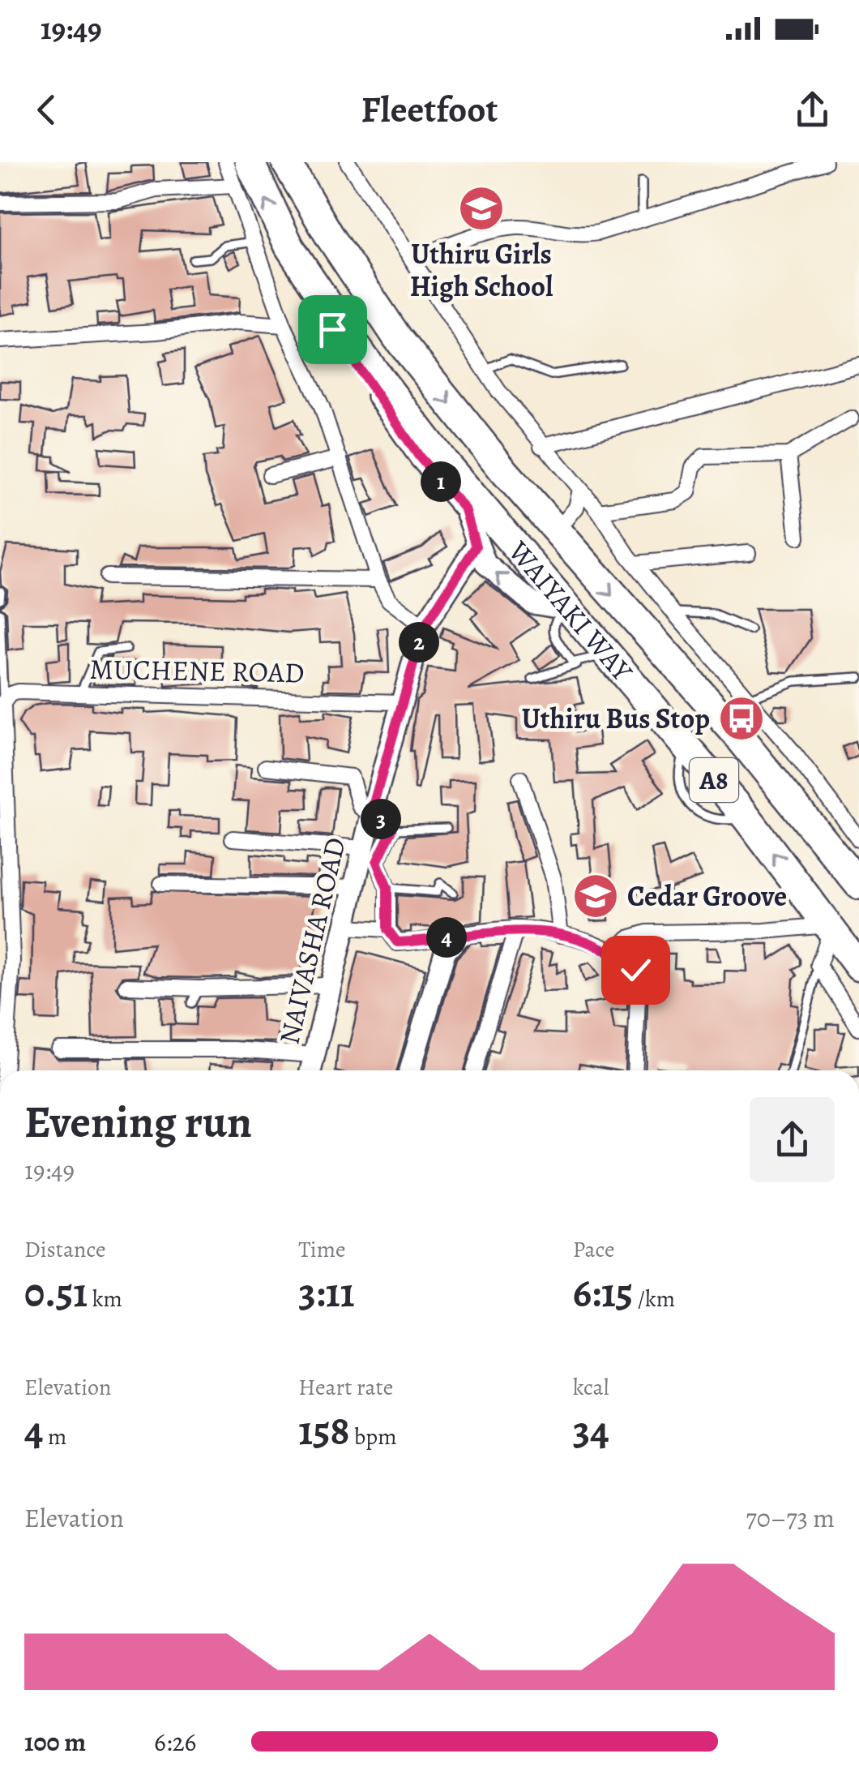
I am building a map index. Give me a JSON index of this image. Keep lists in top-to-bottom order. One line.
{"streets":{"highway":["WAIYAKI WAY","A8"],"main road":["NAIVASHA ROAD"],"street":["MUCHENE ROAD"]},"crossings":[["WAIYAKI WAY","A8"],["MUCHENE ROAD","NAIVASHA ROAD"]],"places":{"school or university":["Uthiru Girls High School","Cedar Groove"],"bus stop":["Uthiru Bus Stop"]},"page":{"status":"19:49","header":"Fleetfoot","pins":["1","2","3","4"],"heading":["Evening run","19:49"],"stats":[["Distance","0.51 km"],["Time","3:11"],["Pace","6:15 /km"],["Elevation","4 m"],["Heart rate","158 bpm"],["kcal","34"]],"chart":["Elevation","70–73 m"],"list":[{"name":"100 m","note":"6:26"}]}}
